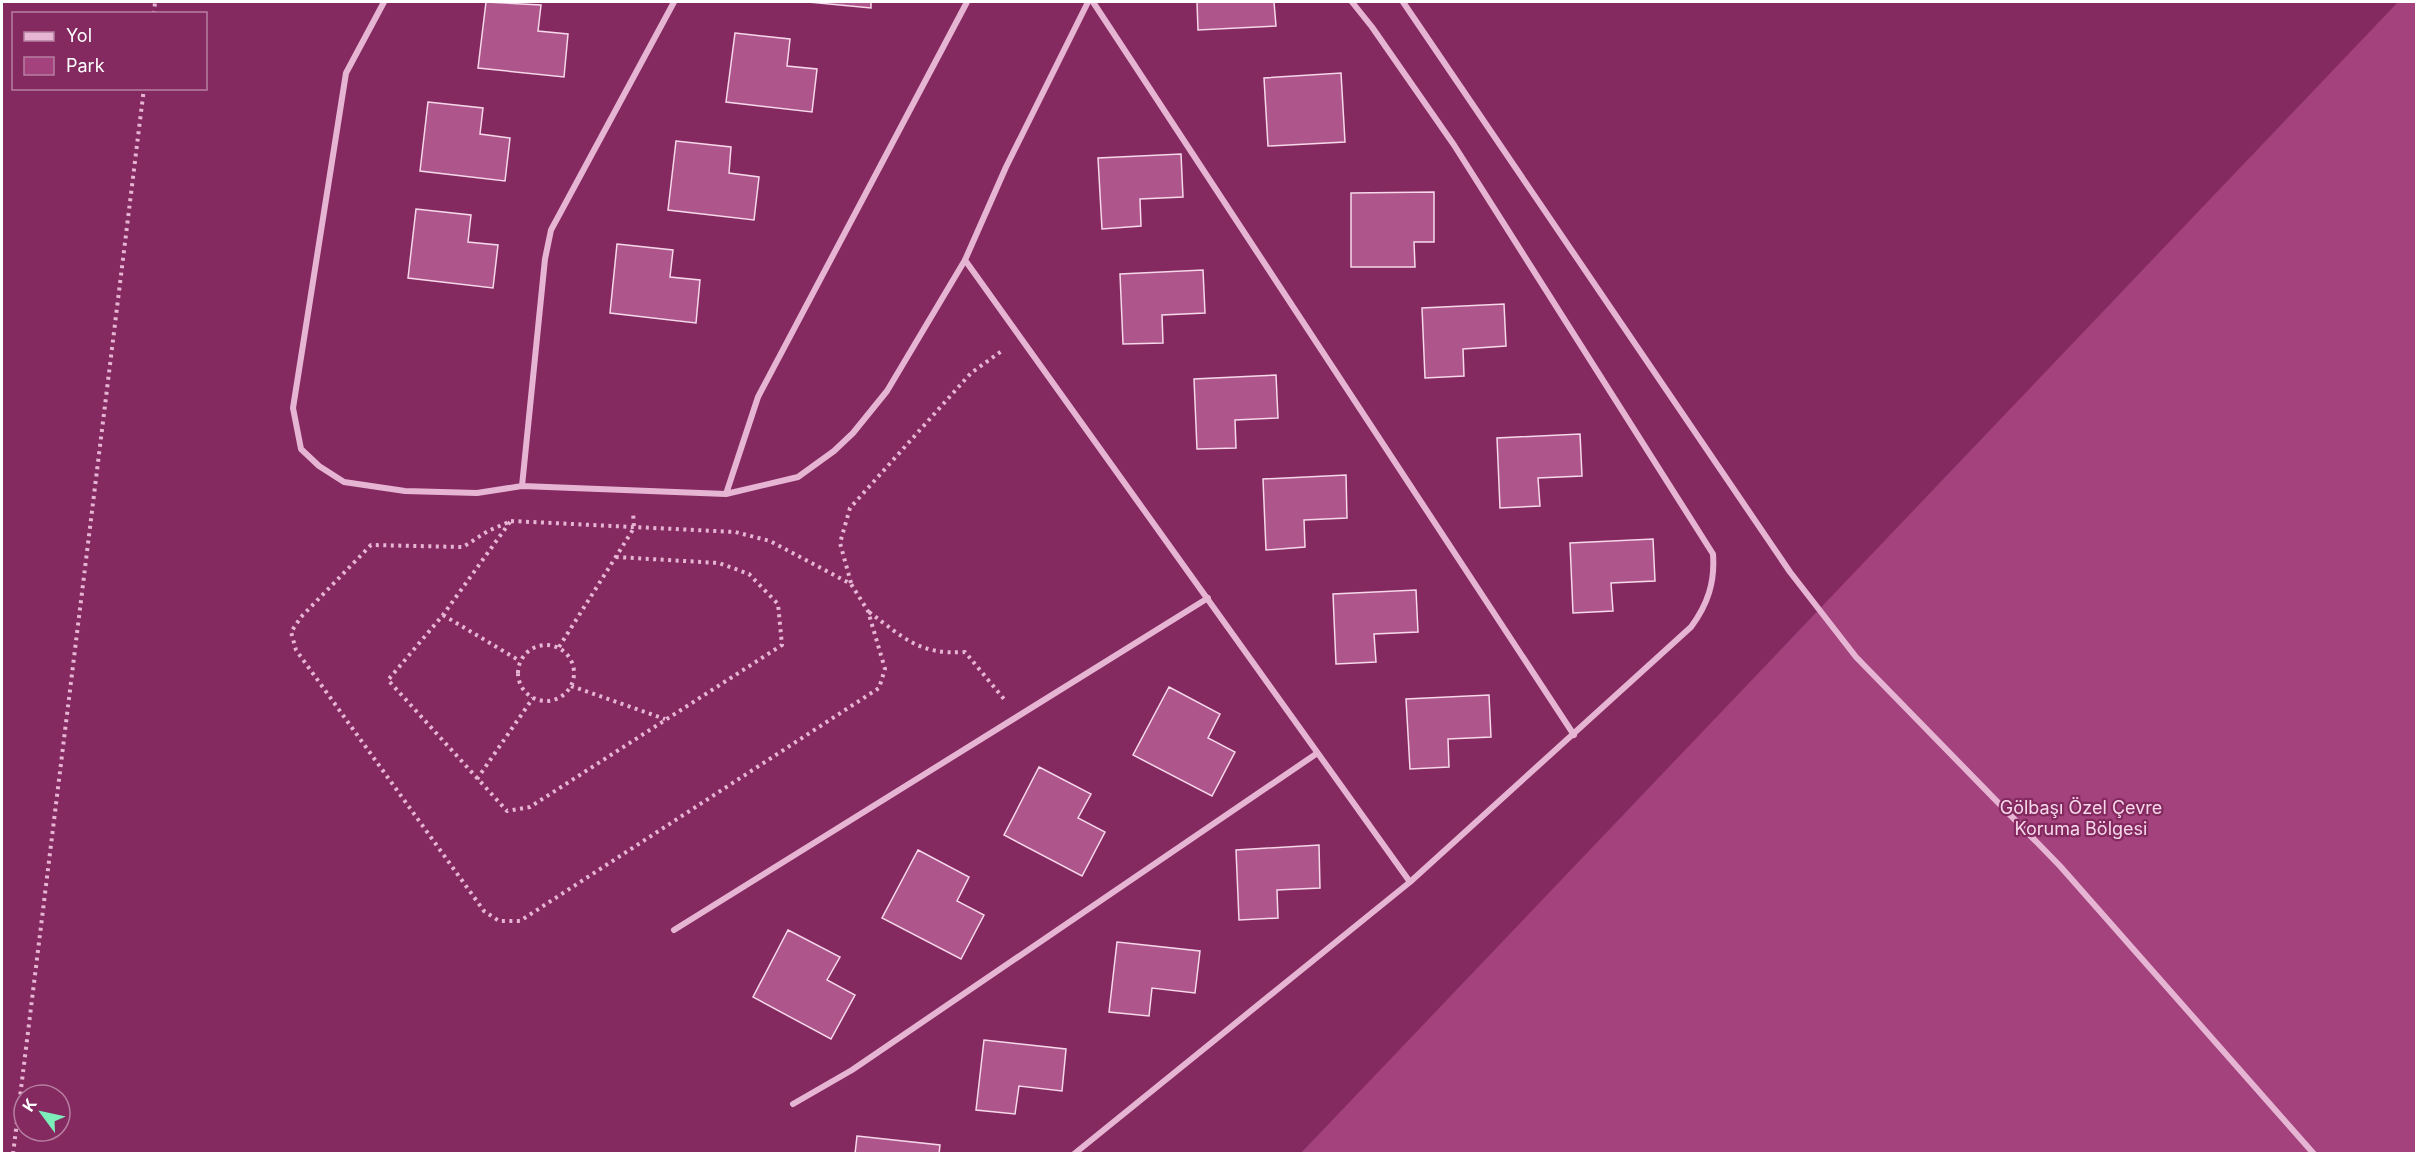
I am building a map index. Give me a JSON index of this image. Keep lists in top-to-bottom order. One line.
{"parks":["Gölbaşı Özel Çevre Koruma Bölgesi"],"legend":["Yol","Park"],"north":"top left"}
